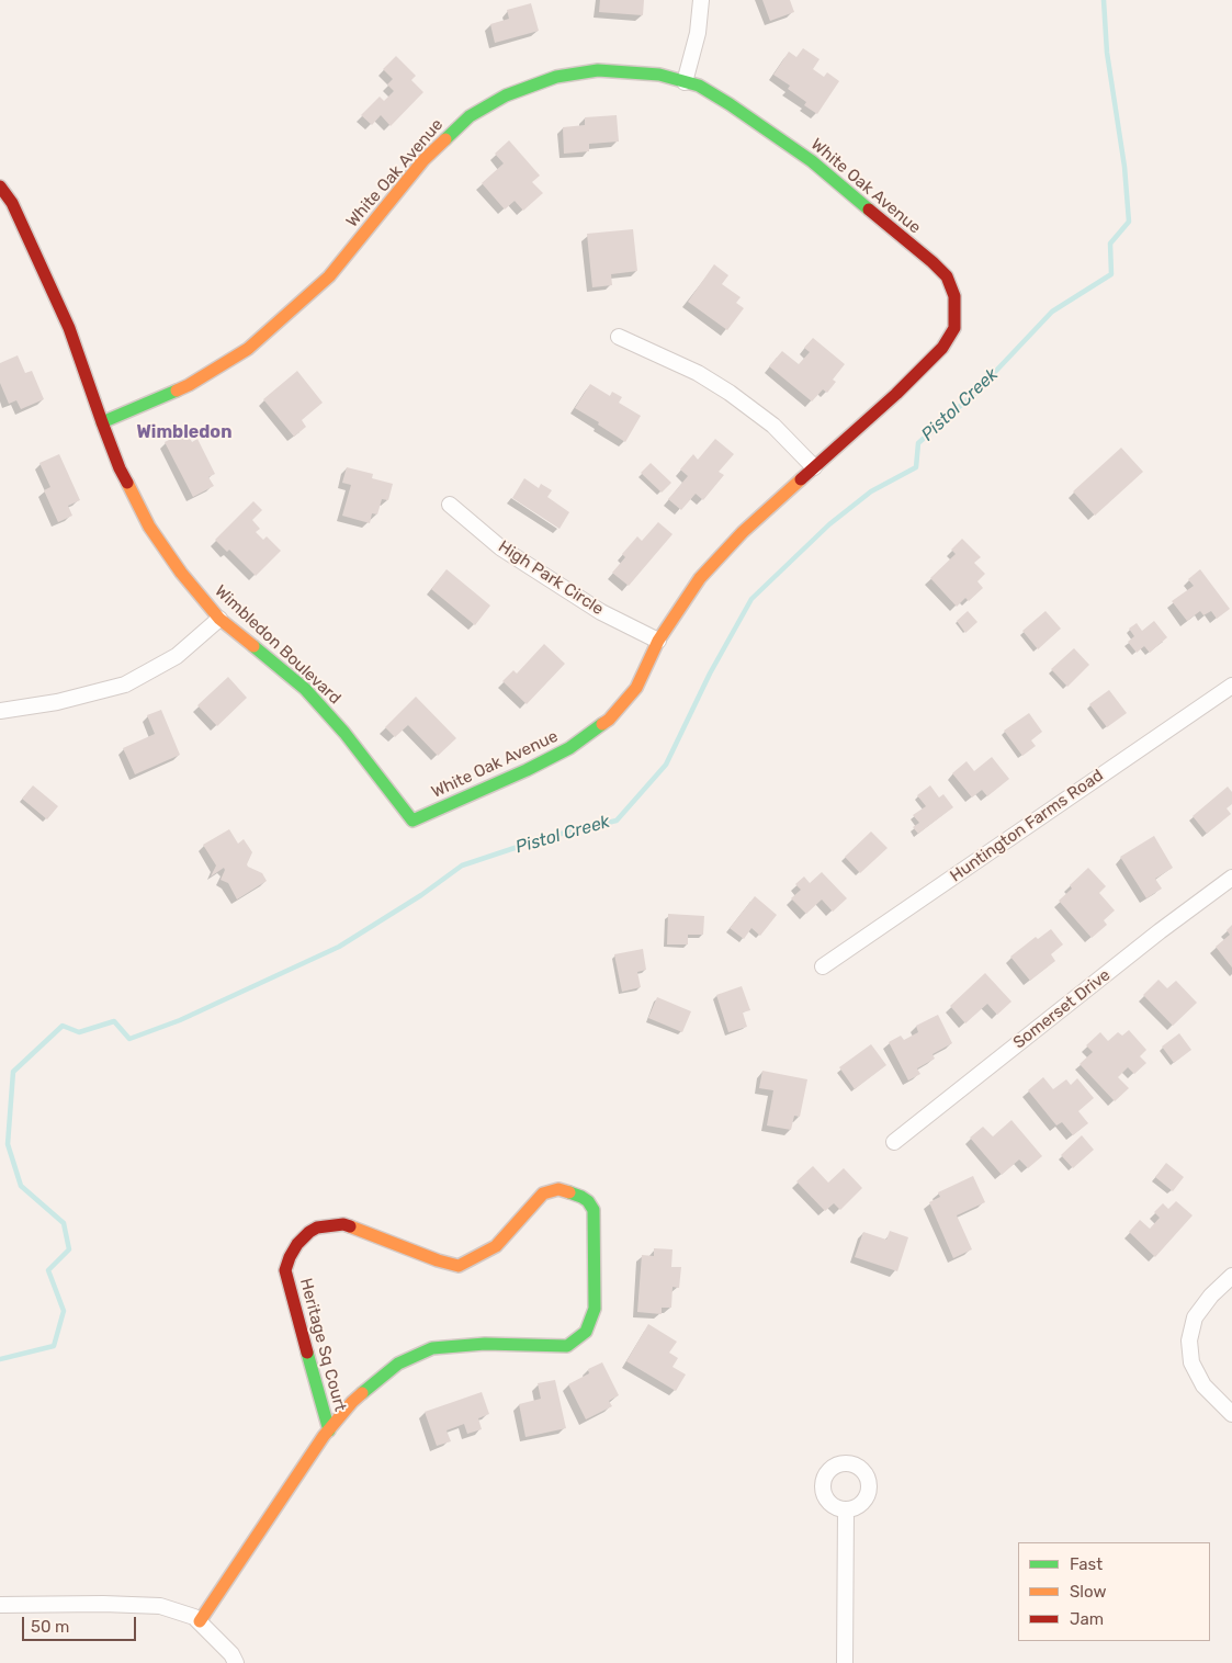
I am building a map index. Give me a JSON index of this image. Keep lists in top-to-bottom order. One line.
{"streets":{"street":["White Oak Avenue","High Park Circle","Wimbledon Boulevard","Huntington Farms Road","Somerset Drive","Heritage Sq Court"]},"crossings":[["White Oak Avenue","High Park Circle"],["White Oak Avenue","Wimbledon Boulevard"]],"districts":["Wimbledon"],"water":["Pistol Creek"],"legend":["Fast","Slow","Jam"],"scale_bar":"50 m"}
